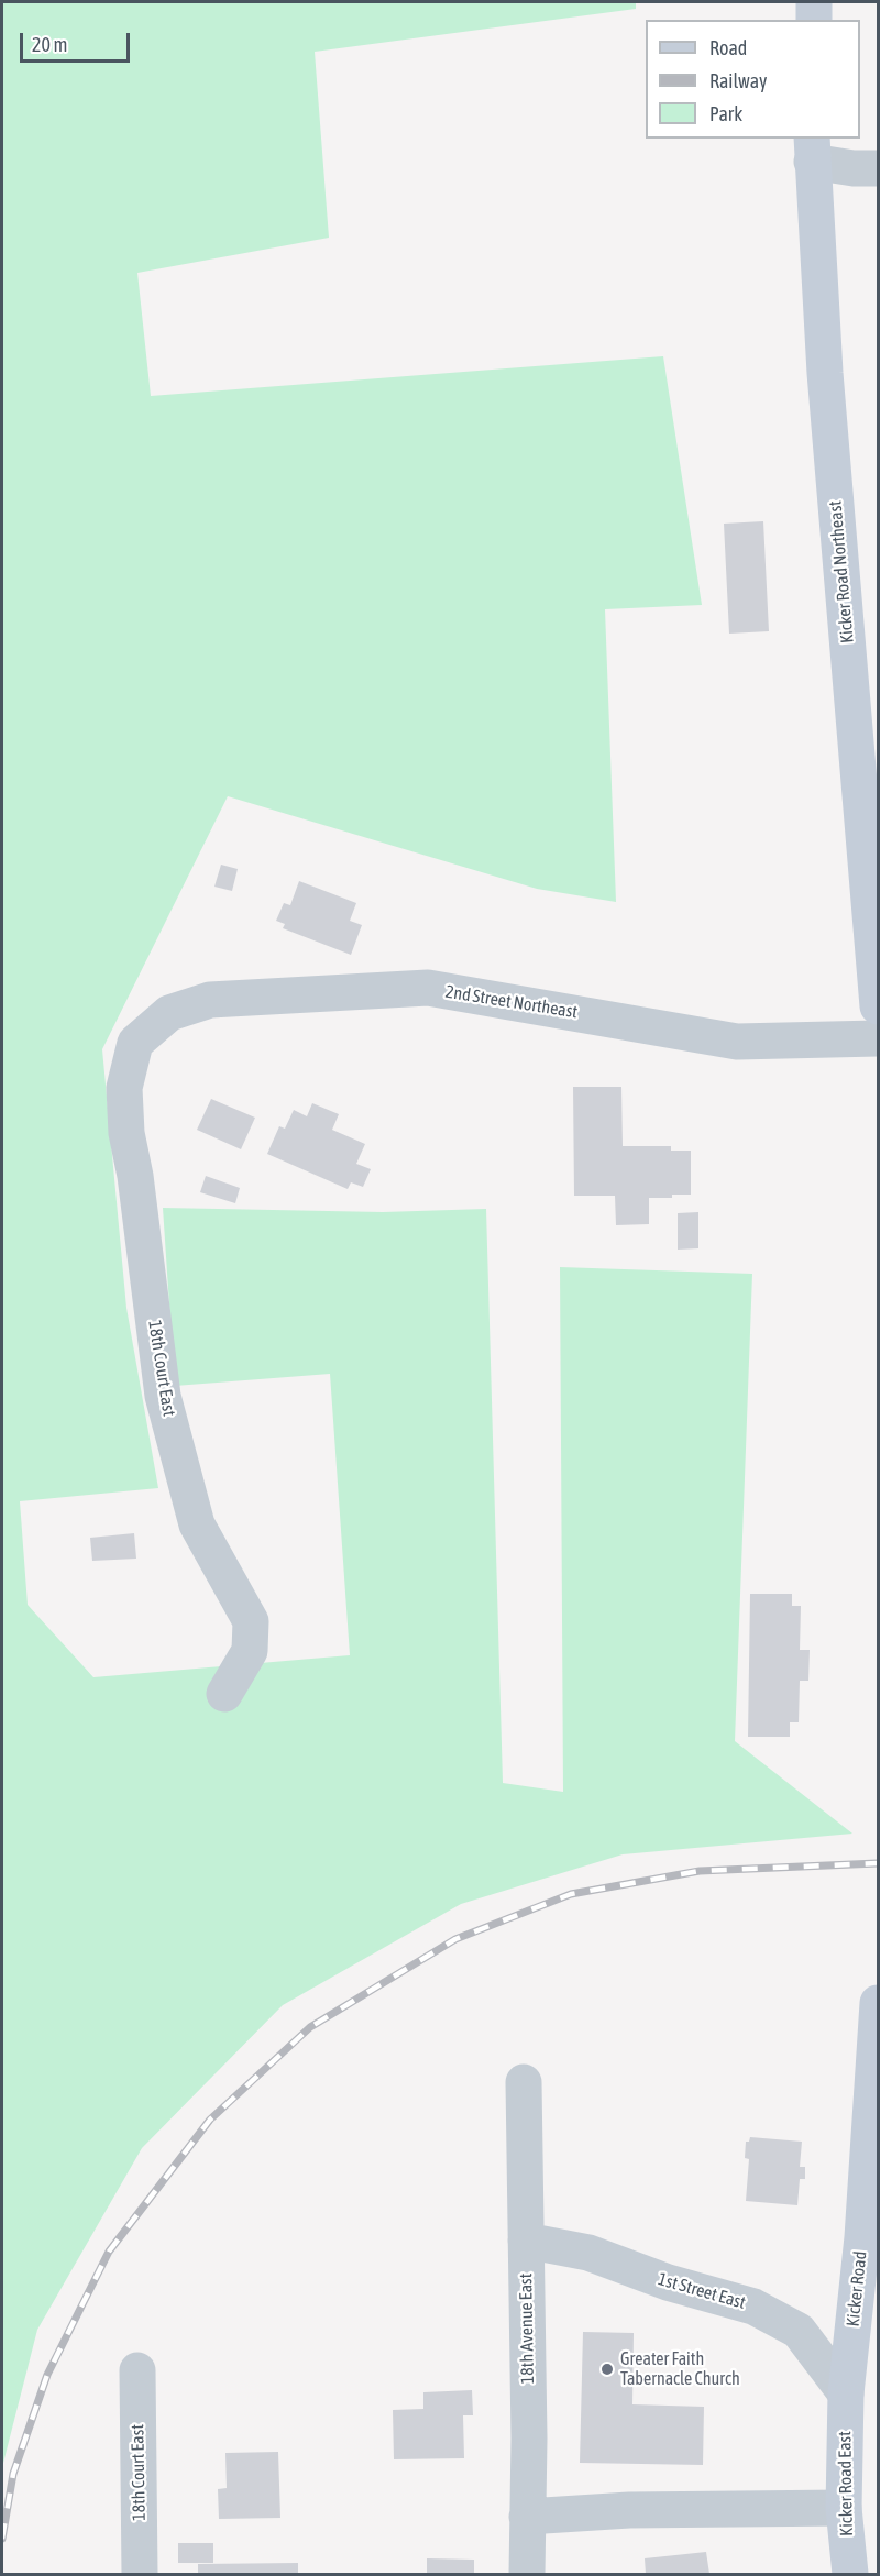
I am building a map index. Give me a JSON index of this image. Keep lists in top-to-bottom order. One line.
{"streets":{"main road":["Kicker Road Northeast","Kicker Road","Kicker Road East"],"street":["2nd Street Northeast","18th Court East","1st Street East","18th Avenue East"]},"crossings":[["2nd Street Northeast","18th Court East"],["Kicker Road","1st Street East"],["Kicker Road","Kicker Road East"],["1st Street East","18th Avenue East"],["1st Street East","Kicker Road East"]],"places":["Greater Faith Tabernacle Church"],"legend":["Road","Railway","Park"],"scale_bar":"20 m"}
